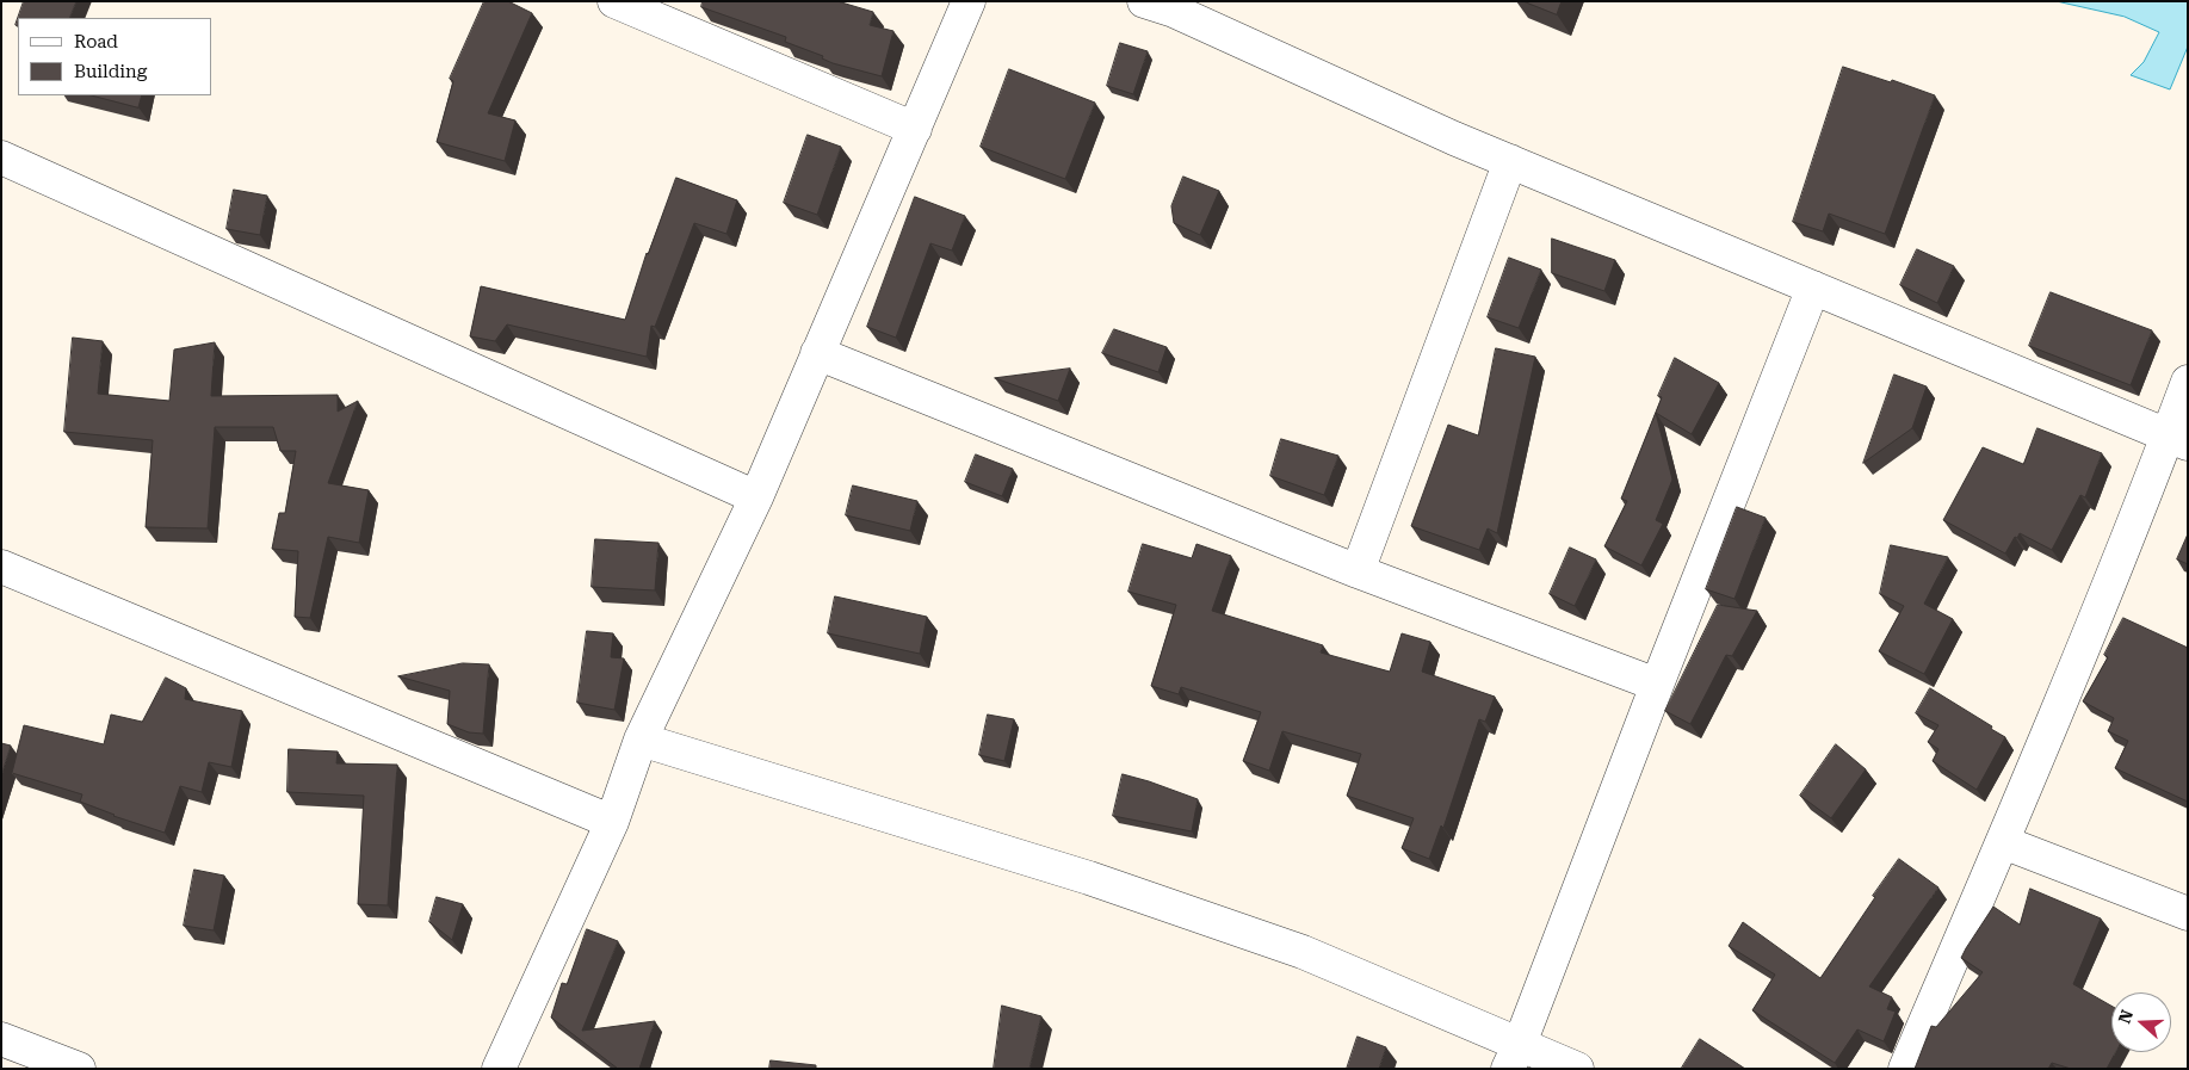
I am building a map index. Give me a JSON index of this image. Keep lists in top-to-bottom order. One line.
{"legend":["Road","Building"],"north":"left"}
